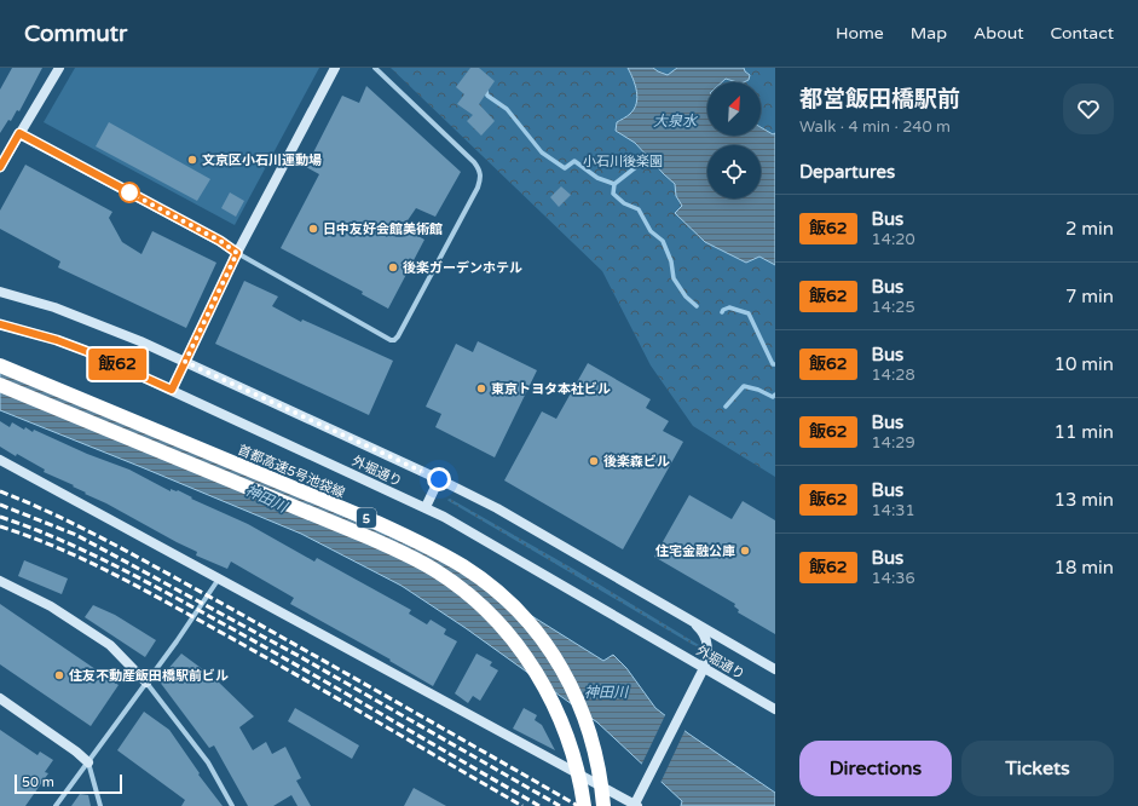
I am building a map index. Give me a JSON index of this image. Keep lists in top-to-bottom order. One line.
{"streets":{"highway":["首都高速5号池袋線","5"],"street":["外堀通り"]},"water":["大泉水","神田川"],"parks":["小石川後楽園"],"places":["文京区小石川運動場","日中友好会館美術館","後楽ガーデンホテル","東京トヨタ本社ビル","後楽森ビル","住宅金融公庫","住友不動産飯田橋駅前ビル"],"lines":["bus line 飯62"],"scale_bar":"50 m","north":"top right","page":{"header":"Commutr","nav":["Home","Map","About","Contact"],"on_map":"飯62","heading":[["都営飯田橋駅前","Walk · 4 min · 240 m"],"Departures"],"list":[{"mark":"飯62","name":"Bus","note":"14:20","value":"2 min"},{"mark":"飯62","name":"Bus","note":"14:25","value":"7 min"},{"mark":"飯62","name":"Bus","note":"14:28","value":"10 min"},{"mark":"飯62","name":"Bus","note":"14:29","value":"11 min"},{"mark":"飯62","name":"Bus","note":"14:31","value":"13 min"},{"mark":"飯62","name":"Bus","note":"14:36","value":"18 min"}],"buttons":["Directions","Tickets"],"scale":"50 m"}}
